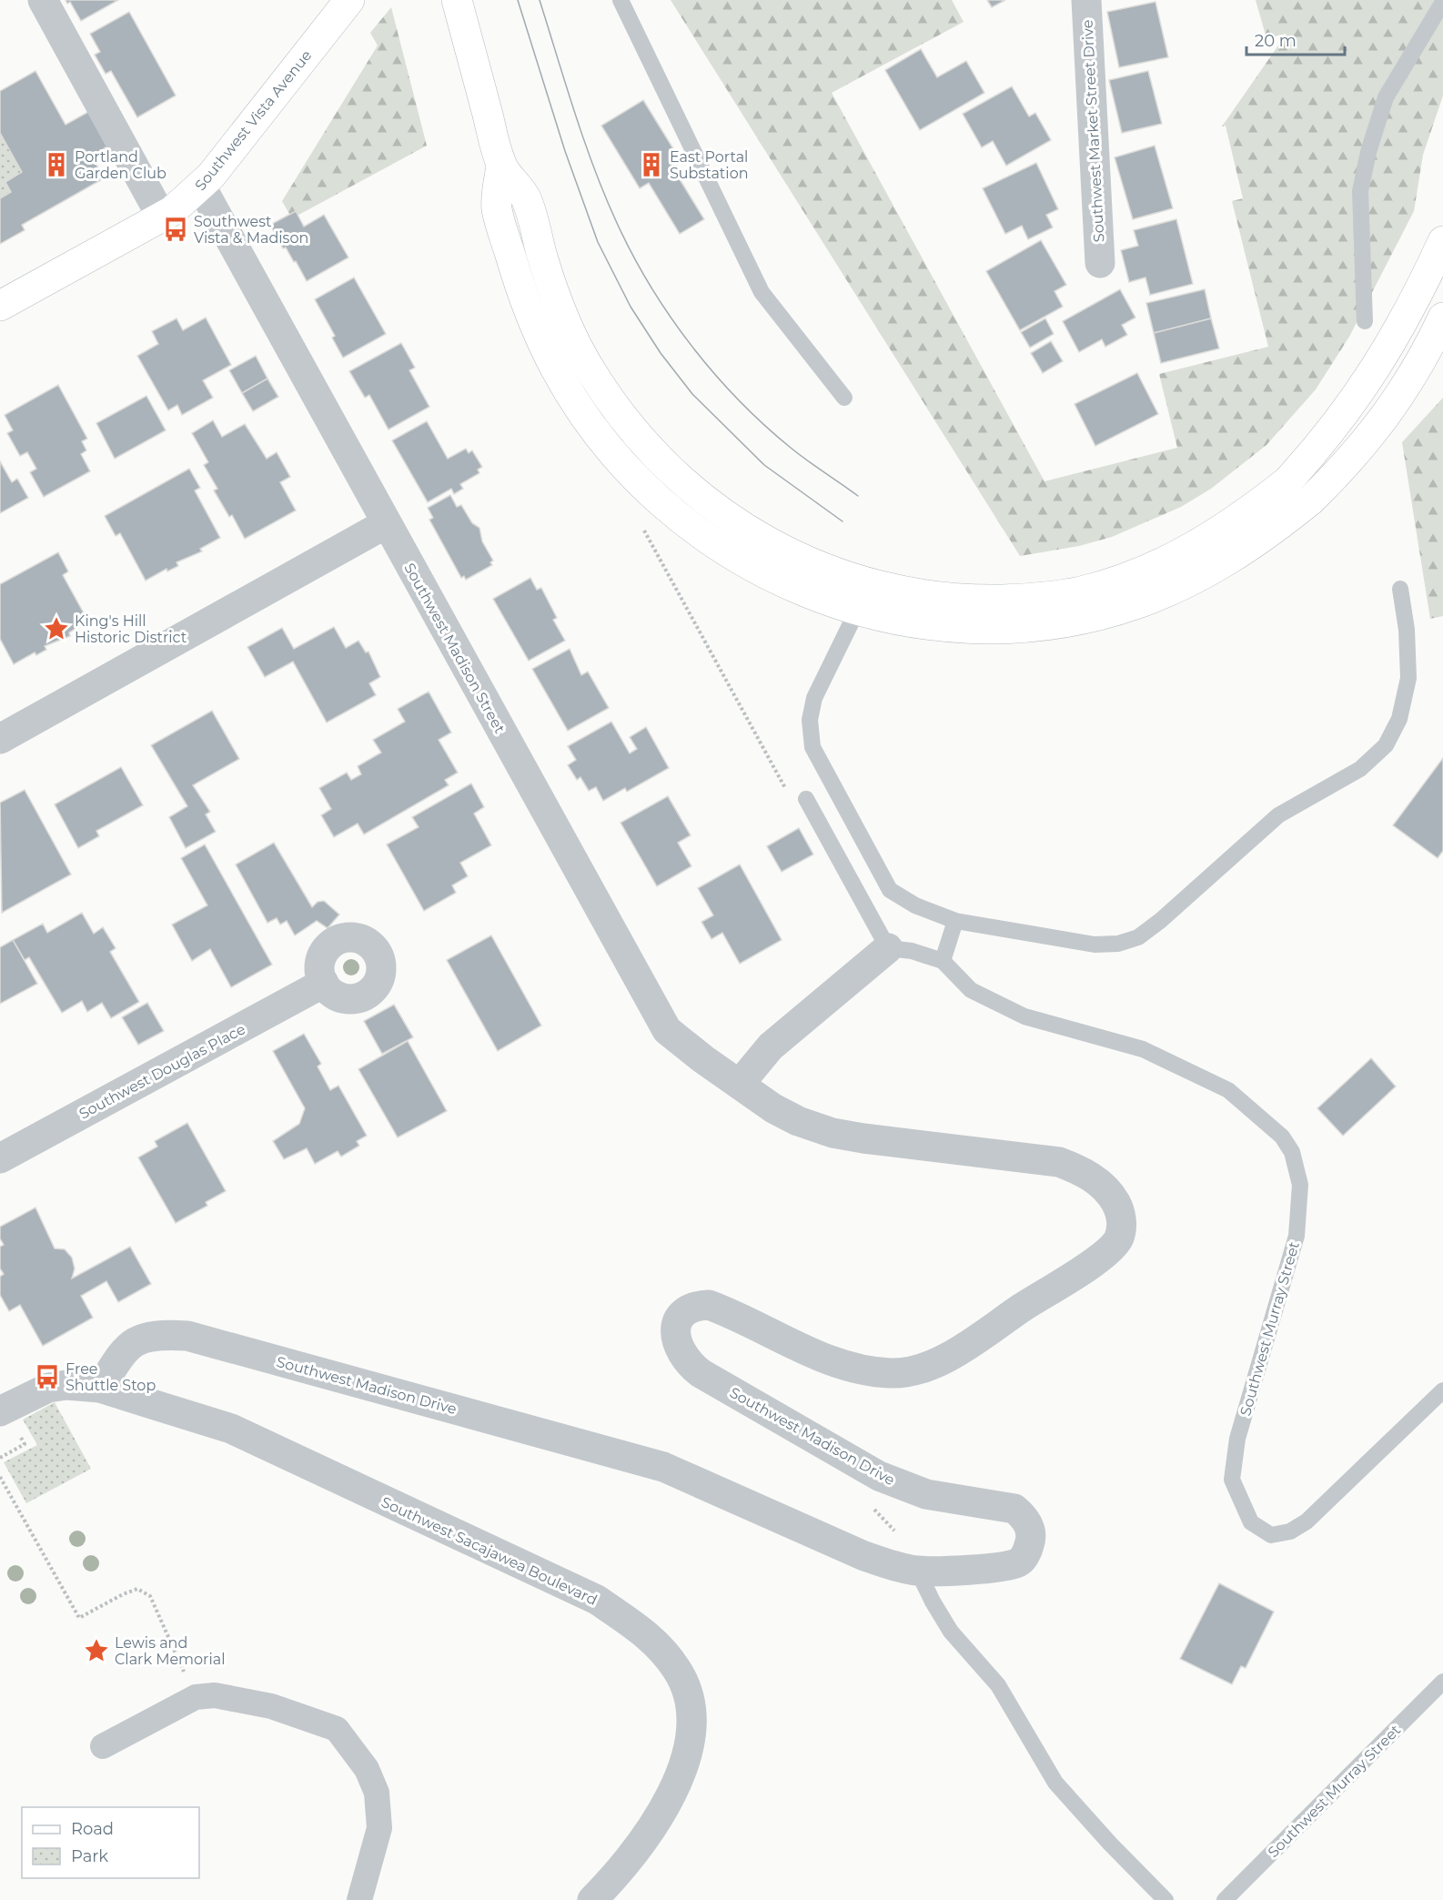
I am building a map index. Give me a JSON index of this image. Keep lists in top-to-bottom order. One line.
{"streets":{"main road":["Southwest Vista Avenue"],"street":["Southwest Market Street Drive","Southwest Madison Street","Southwest Douglas Place","Southwest Madison Drive","Southwest Sacajawea Boulevard"],"lane":["Southwest Murray Street"]},"crossings":[["Southwest Vista Avenue","Southwest Madison Street"],["Southwest Madison Street","Southwest Madison Drive"],["Southwest Madison Drive","Southwest Sacajawea Boulevard"]],"places":{"building":["Portland Garden Club","East Portal Substation"],"bus stop":["Southwest Vista & Madison","Free Shuttle Stop"],"place":["King's Hill Historic District","Lewis and Clark Memorial"]},"legend":["Road","Park"],"scale_bar":"20 m"}
